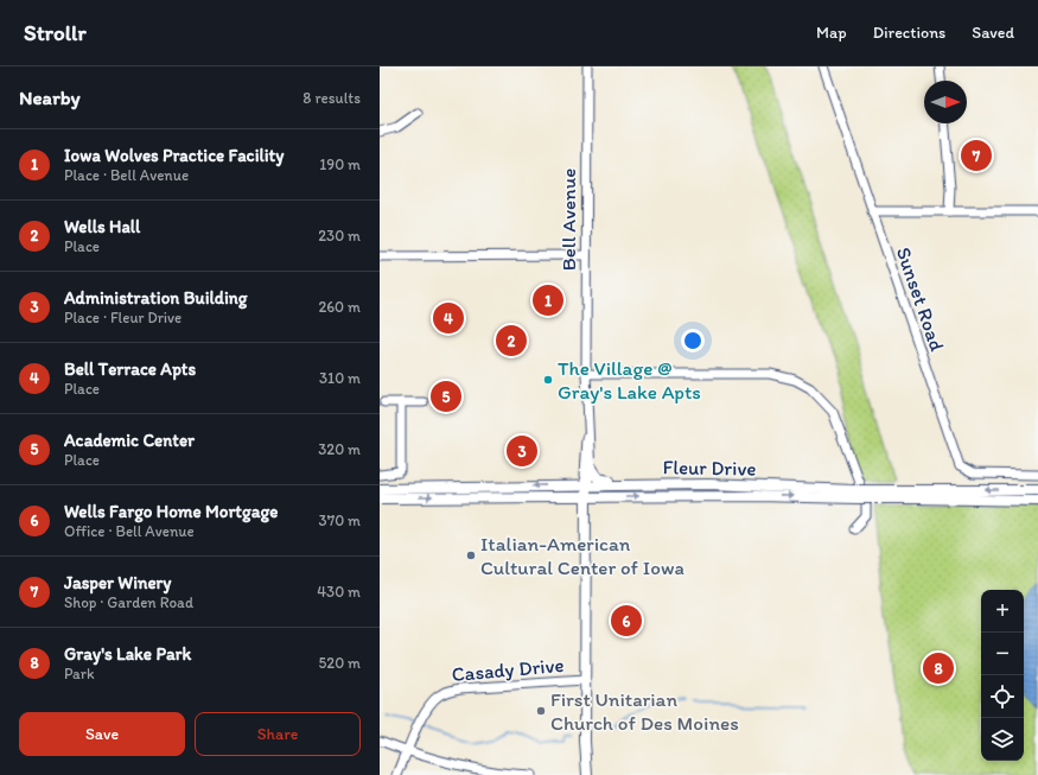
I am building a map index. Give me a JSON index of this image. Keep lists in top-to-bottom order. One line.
{"streets":{"main road":["Bell Avenue","Fleur Drive"],"street":["Sunset Road","Casady Drive"]},"crossings":[["Bell Avenue","Fleur Drive"],["Bell Avenue","Casady Drive"]],"places":["The Village @ Gray's Lake Apts","Italian-American Cultural Center of Iowa","First Unitarian Church of Des Moines"],"north":"right","page":{"header":"Strollr","nav":["Map","Directions","Saved"],"heading":["Nearby","8 results"],"list":[{"mark":"1","name":"Iowa Wolves Practice Facility","note":"Place · Bell Avenue","value":"190 m"},{"mark":"2","name":"Wells Hall","note":"Place","value":"230 m"},{"mark":"3","name":"Administration Building","note":"Place · Fleur Drive","value":"260 m"},{"mark":"4","name":"Bell Terrace Apts","note":"Place","value":"310 m"},{"mark":"5","name":"Academic Center","note":"Place","value":"320 m"},{"mark":"6","name":"Wells Fargo Home Mortgage","note":"Office · Bell Avenue","value":"370 m"},{"mark":"7","name":"Jasper Winery","note":"Shop · Garden Road","value":"430 m"},{"mark":"8","name":"Gray's Lake Park","note":"Park","value":"520 m"}],"pins":["7","1","4","2","5","3","6","8"],"map_buttons":["+","−"],"buttons":["Save","Share"]}}
